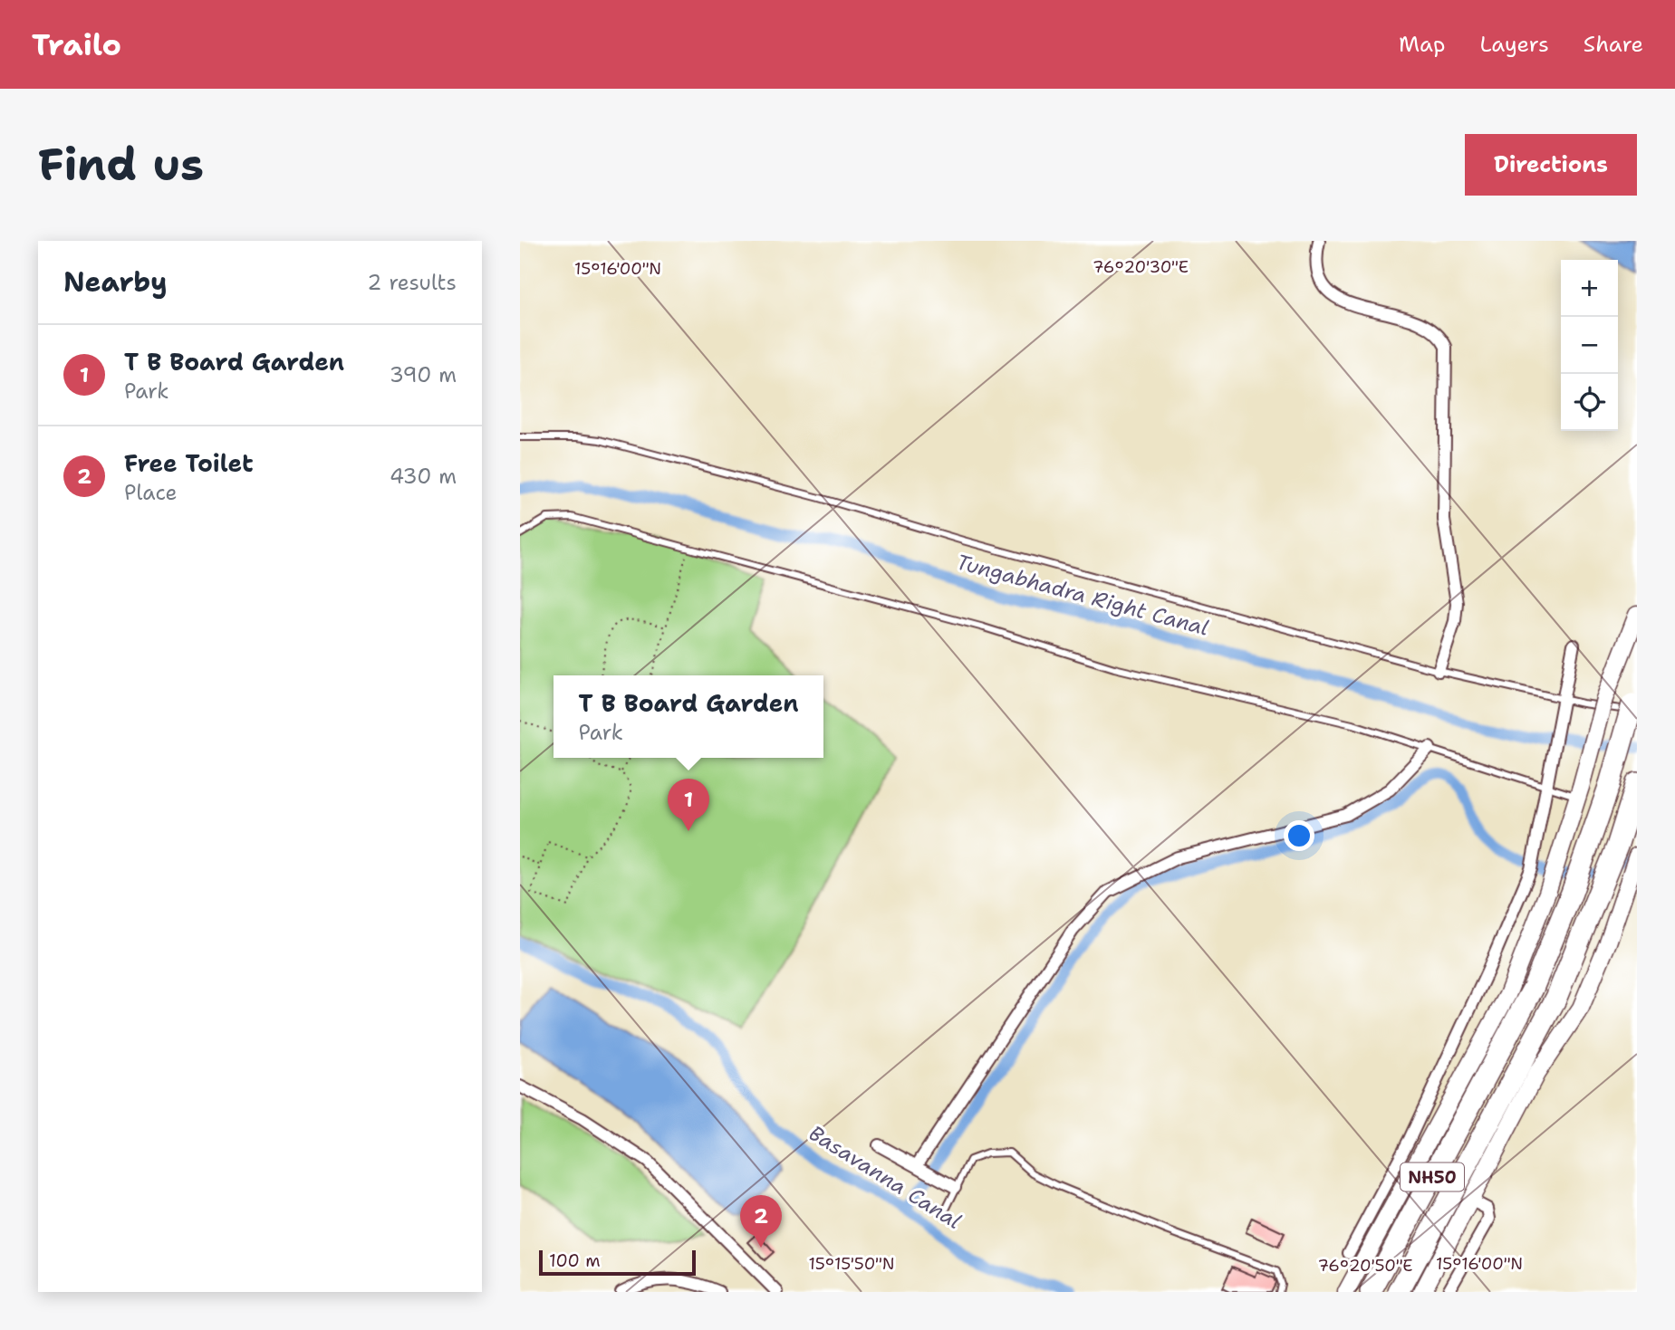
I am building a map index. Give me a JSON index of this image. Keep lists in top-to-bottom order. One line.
{"streets":{"highway":["NH50"]},"water":["Tungabhadra Right Canal","Basavanna Canal"],"scale_bar":"100 m","page":{"header":"Trailo","nav":["Map","Layers","Share"],"buttons":"Directions","title":"Find us","heading":["Nearby","2 results"],"map_buttons":["+","−"],"list":[{"mark":"1","name":"T B Board Garden","note":"Park","value":"390 m"},{"mark":"2","name":"Free Toilet","note":"Place","value":"430 m"}],"popup":["T B Board Garden","Park"],"pins":["1","2"],"scale":"100 m"},"coordinates":["76°20'30\"E","15°16'00\"N","15°15'50\"N","76°20'50\"E"]}
